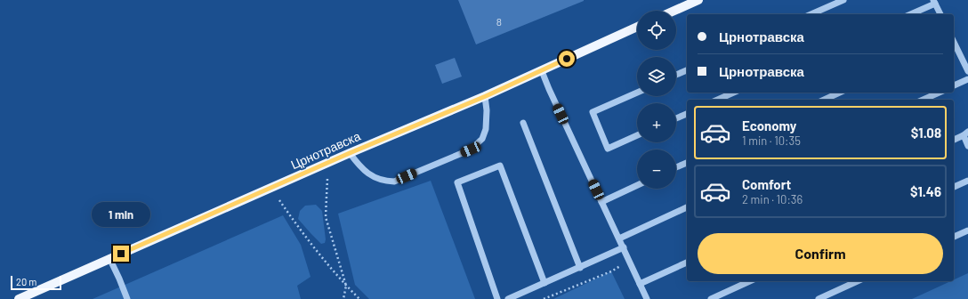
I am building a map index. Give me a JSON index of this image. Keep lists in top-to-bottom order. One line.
{"streets":{"main road":["Црнотравска"]},"house_numbers":["8"],"scale_bar":"20 m","page":{"map_buttons":["+","−"],"banner":["Црнотравска","Црнотравска"],"list":[{"name":"Economy","note":"1 min · 10:35","value":"$1.08"},{"name":"Comfort","note":"2 min · 10:36","value":"$1.46"}],"bubble":"1 min","buttons":"Confirm","scale":"20 m"}}
